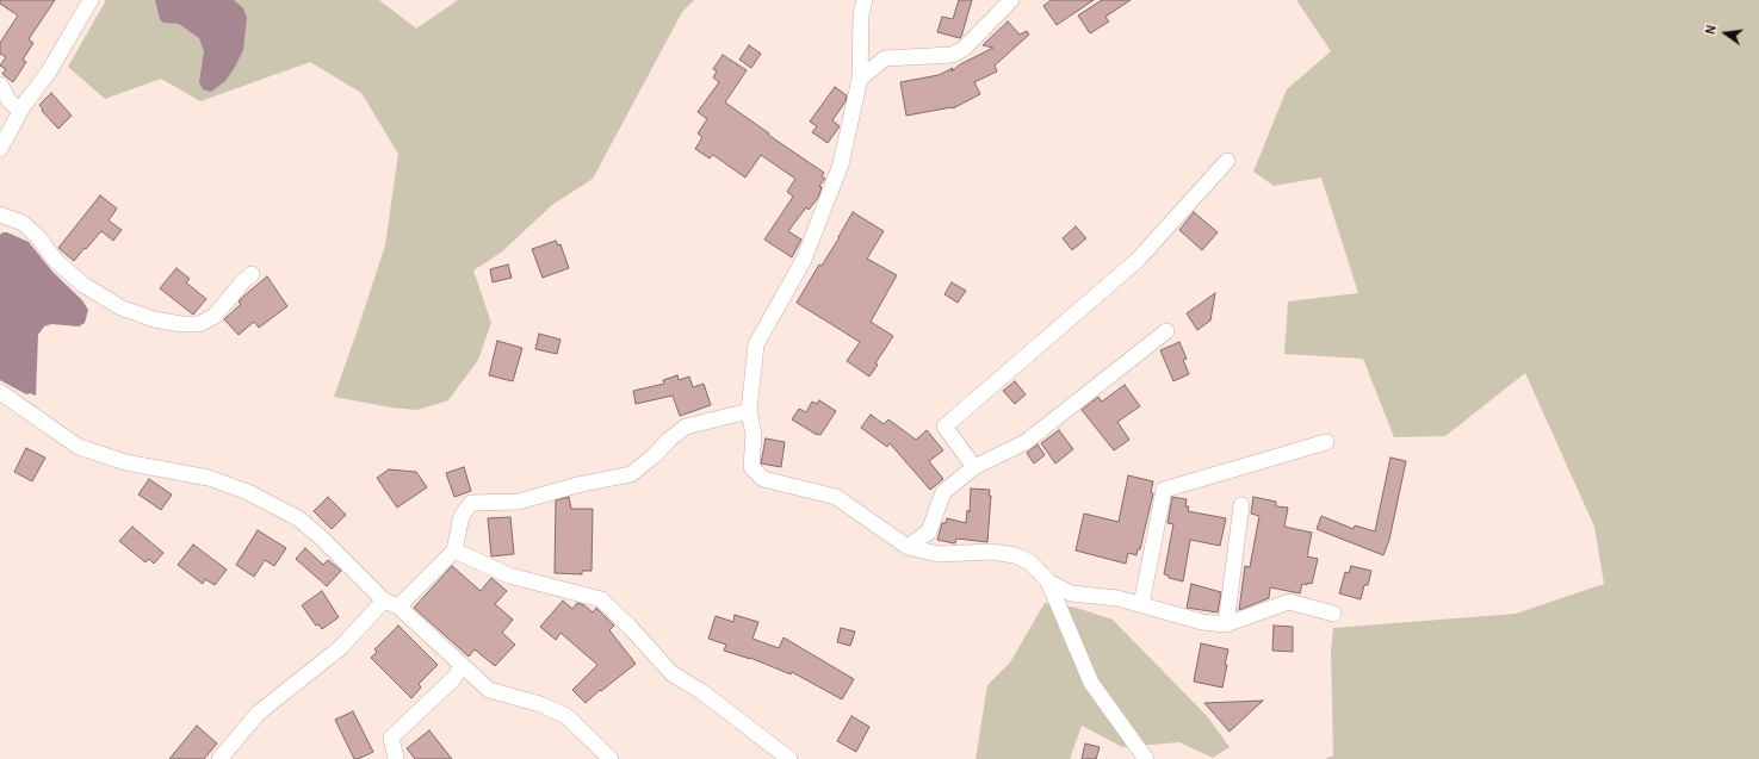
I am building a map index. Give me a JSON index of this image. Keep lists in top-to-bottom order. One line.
{"north":"left"}
